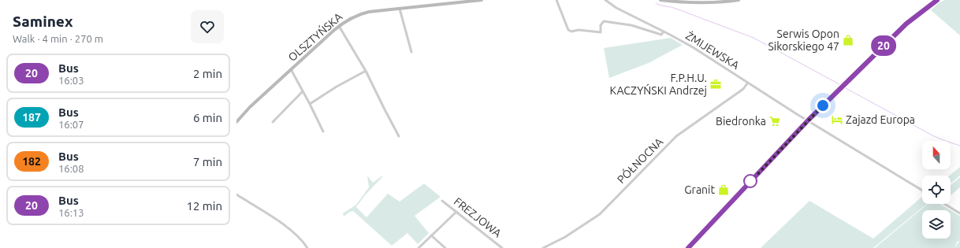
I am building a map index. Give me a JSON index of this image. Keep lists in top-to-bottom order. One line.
{"streets":{"street":["OLSZTYŃSKA","ŻMIJEWSKA","PÓŁNOCNA","FREZJOWA"]},"crossings":[["ŻMIJEWSKA","PÓŁNOCNA"]],"places":{"shop":["Serwis Opon Sikorskiego 47","Granit"],"office":["F.P.H.U. KACZYŃSKI Andrzej"],"hotel":["Zajazd Europa"],"supermarket":["Biedronka"]},"lines":["bus line 20"],"north":"top","page":{"heading":["Saminex","Walk · 4 min · 270 m"],"on_map":"20","list":[{"mark":"20","name":"Bus","note":"16:03","value":"2 min"},{"mark":"187","name":"Bus","note":"16:07","value":"6 min"},{"mark":"182","name":"Bus","note":"16:08","value":"7 min"},{"mark":"20","name":"Bus","note":"16:13","value":"12 min"}]}}
